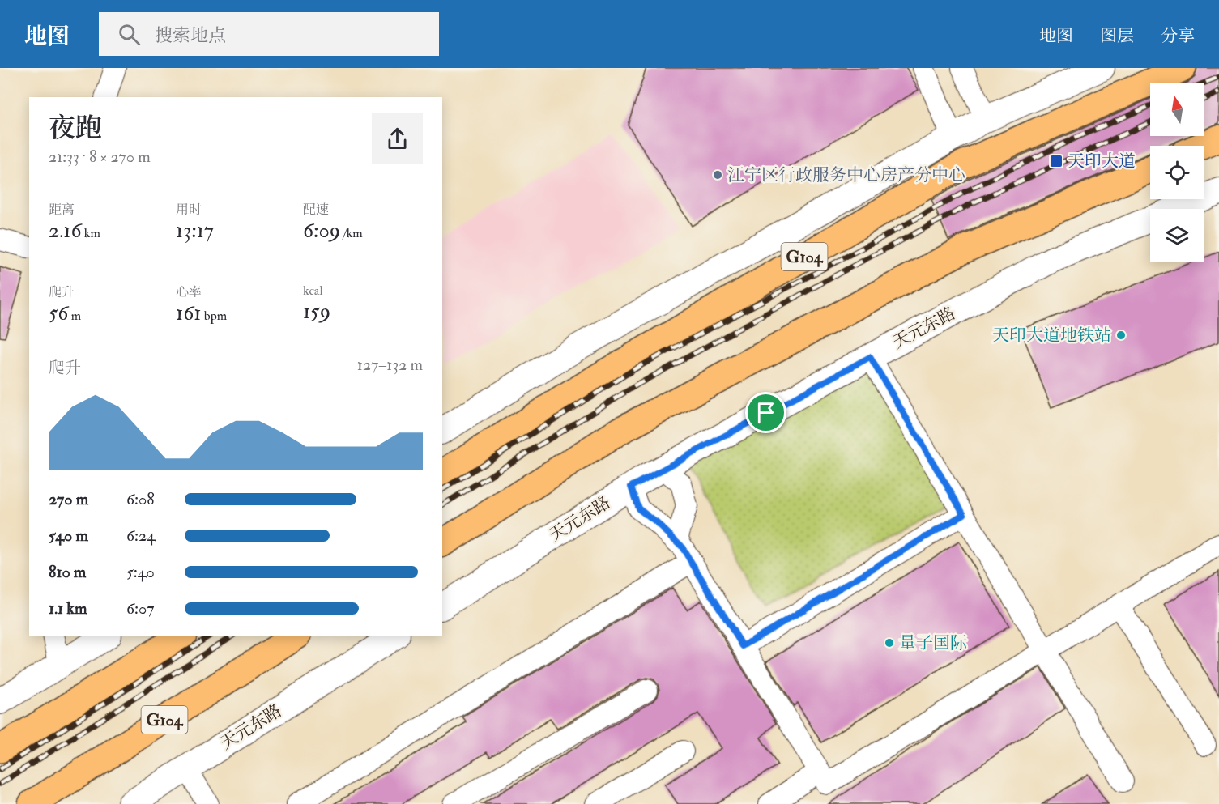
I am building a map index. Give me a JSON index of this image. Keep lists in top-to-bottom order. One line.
{"streets":{"highway":["G104"],"street":["天元东路"]},"places":{"transit":["天印大道"],"other":["江宁区行政服务中心房产分中心","天印大道地铁站","量子国际"]},"north":"top","page":{"header":"地图","search":"搜索地点","nav":["地图","图层","分享"],"heading":["夜跑","21:33 · 8 × 270 m"],"stats":[["距离","2.16 km"],["用时","13:17"],["配速","6:09 /km"],["爬升","56 m"],["心率","161 bpm"],["kcal","159"]],"chart":["爬升","127–132 m"],"list":[{"name":"270 m","note":"6:08"},{"name":"540 m","note":"6:24"},{"name":"810 m","note":"5:40"},{"name":"1.1 km","note":"6:07"}]}}
